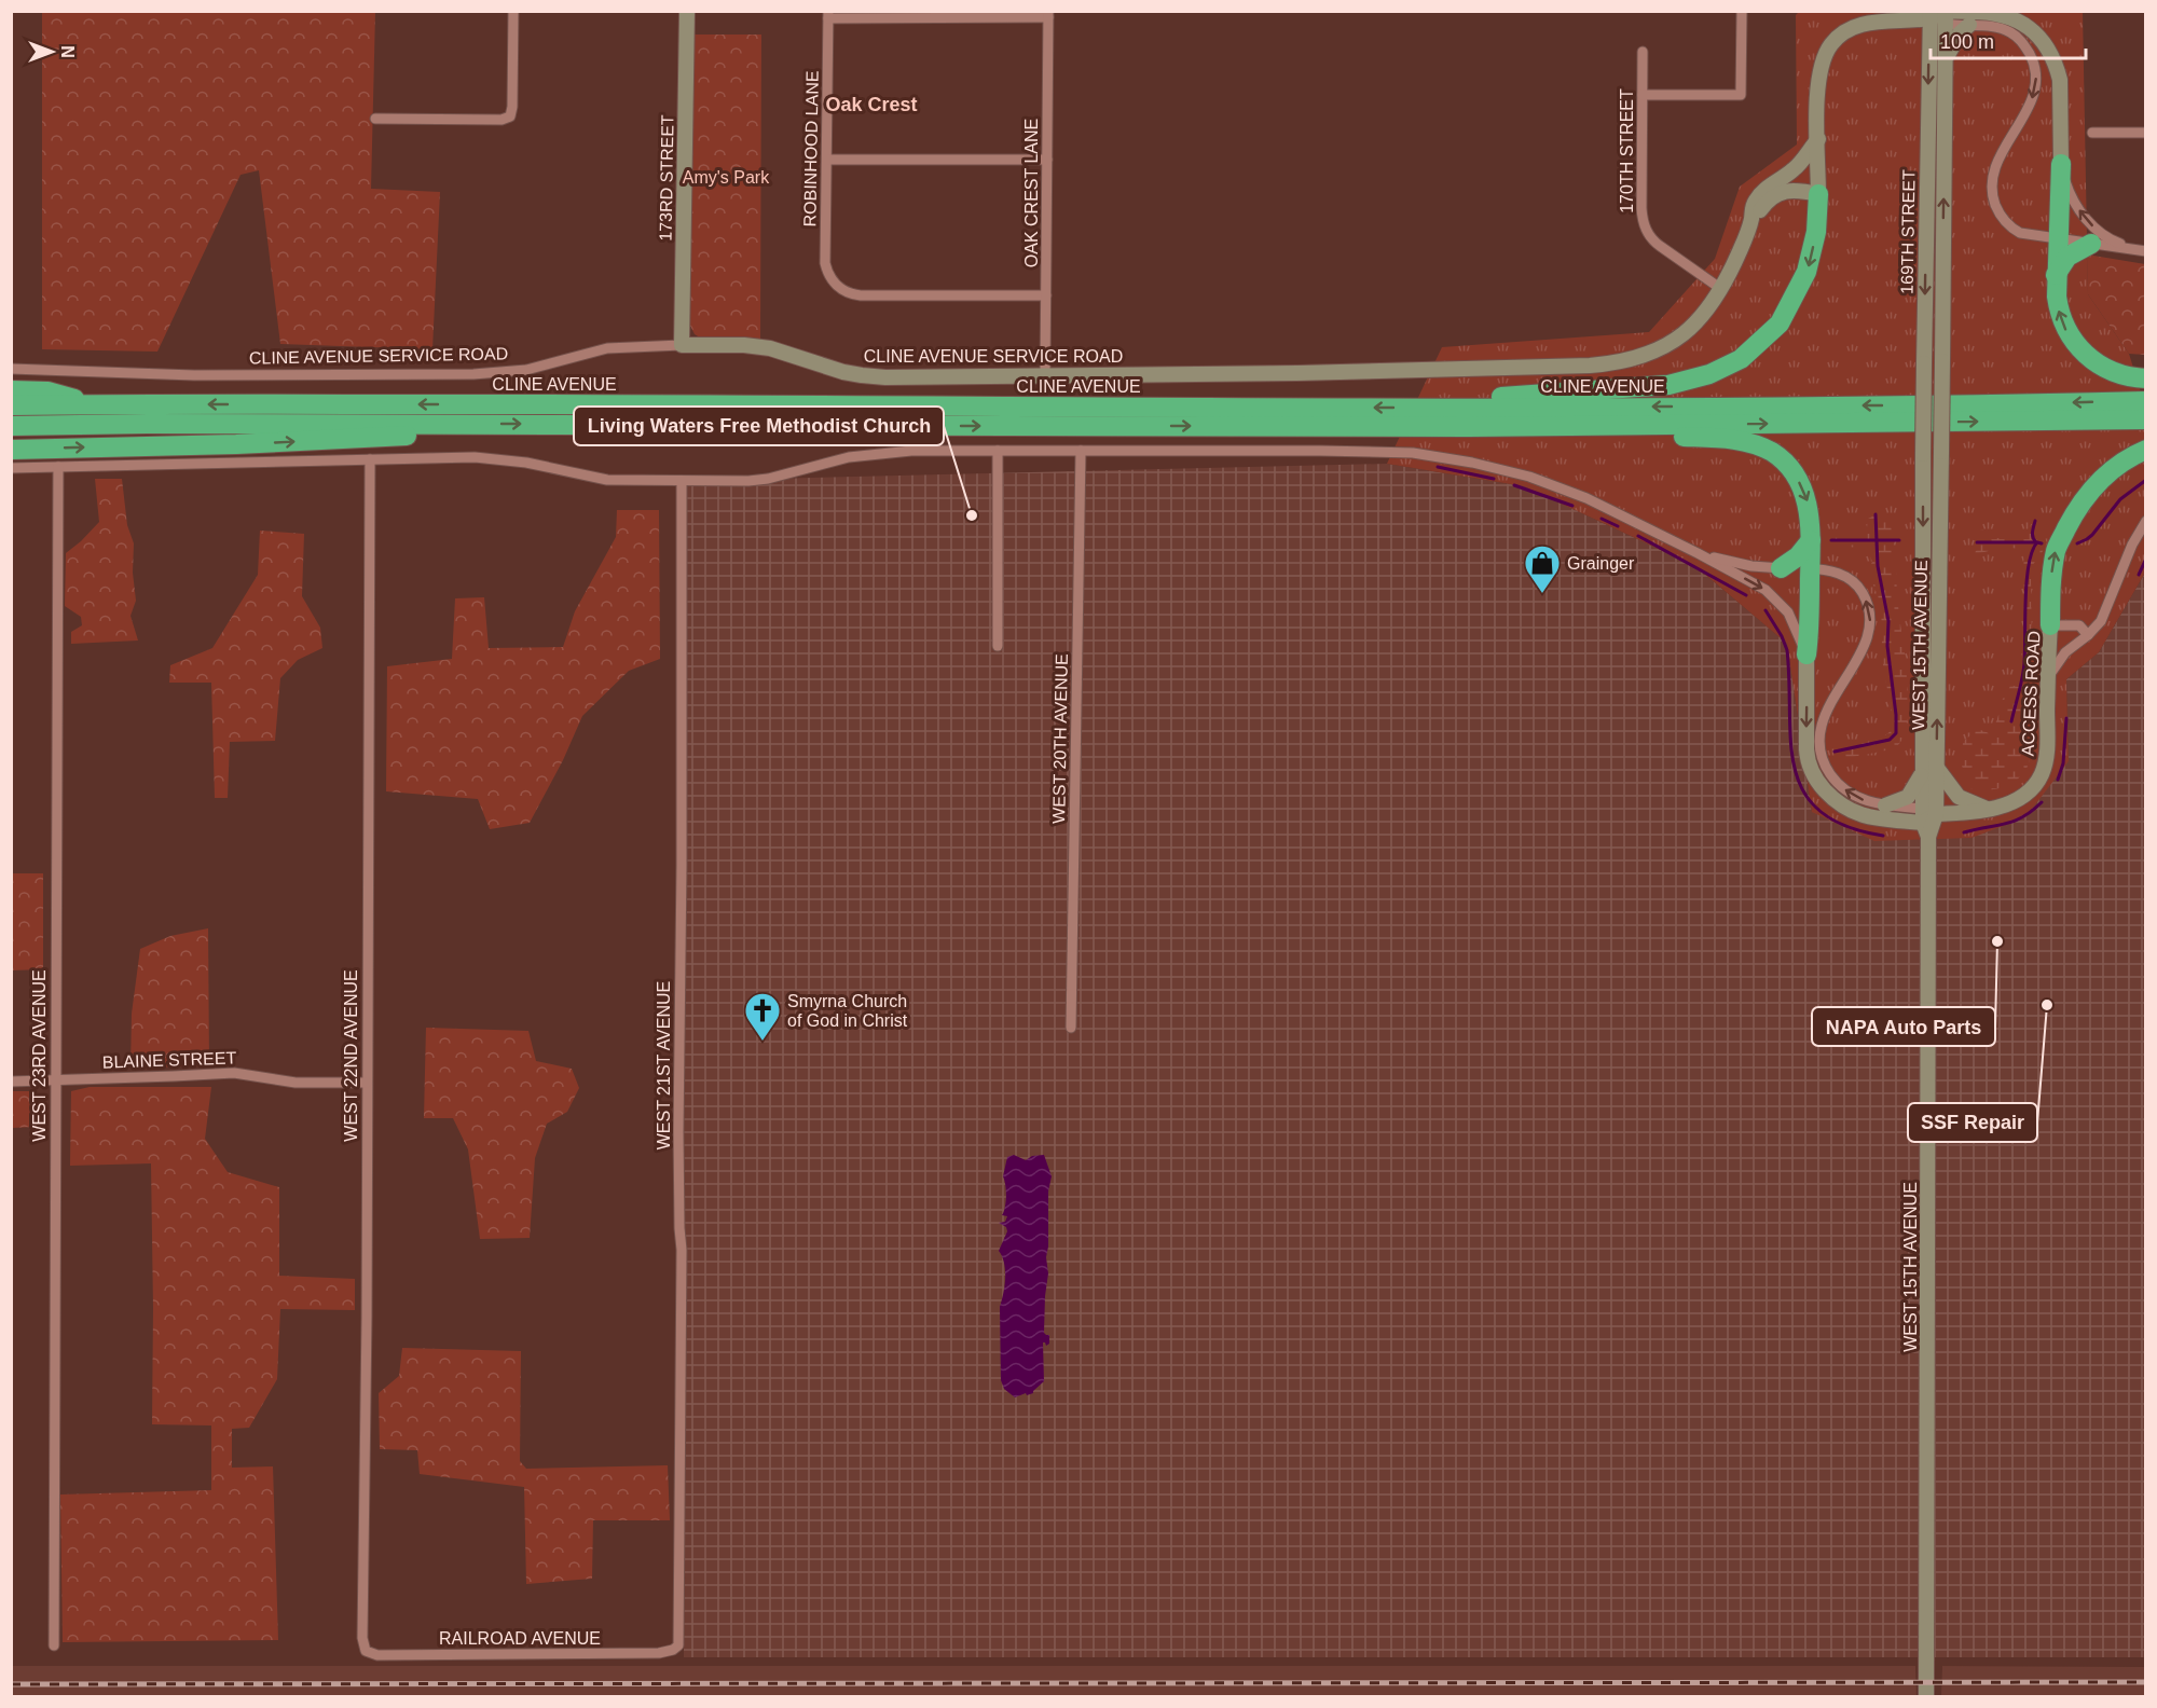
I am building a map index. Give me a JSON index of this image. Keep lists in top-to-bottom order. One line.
{"streets":{"highway":["CLINE AVENUE"],"main road":["173RD STREET","169TH STREET","CLINE AVENUE SERVICE ROAD","WEST 15TH AVENUE","ACCESS ROAD"],"street":["ROBINHOOD LANE","170TH STREET","OAK CREST LANE","WEST 20TH AVENUE","WEST 23RD AVENUE","WEST 22ND AVENUE","BLAINE STREET","WEST 21ST AVENUE","RAILROAD AVENUE"]},"crossings":[["ROBINHOOD LANE","OAK CREST LANE"],["170TH STREET","CLINE AVENUE SERVICE ROAD"],["173RD STREET","CLINE AVENUE SERVICE ROAD"],["OAK CREST LANE","CLINE AVENUE SERVICE ROAD"],["169TH STREET","WEST 15TH AVENUE"],["WEST 15TH AVENUE","ACCESS ROAD"],["WEST 23RD AVENUE","BLAINE STREET"],["WEST 22ND AVENUE","BLAINE STREET"],["WEST 22ND AVENUE","RAILROAD AVENUE"],["WEST 21ST AVENUE","RAILROAD AVENUE"]],"districts":["Oak Crest"],"parks":["Amy's Park"],"places":{"other":["Living Waters Free Methodist Church","NAPA Auto Parts","SSF Repair"],"shop":["Grainger"],"church":["Smyrna Church of God in Christ"]},"scale_bar":"100 m","north":"right"}
